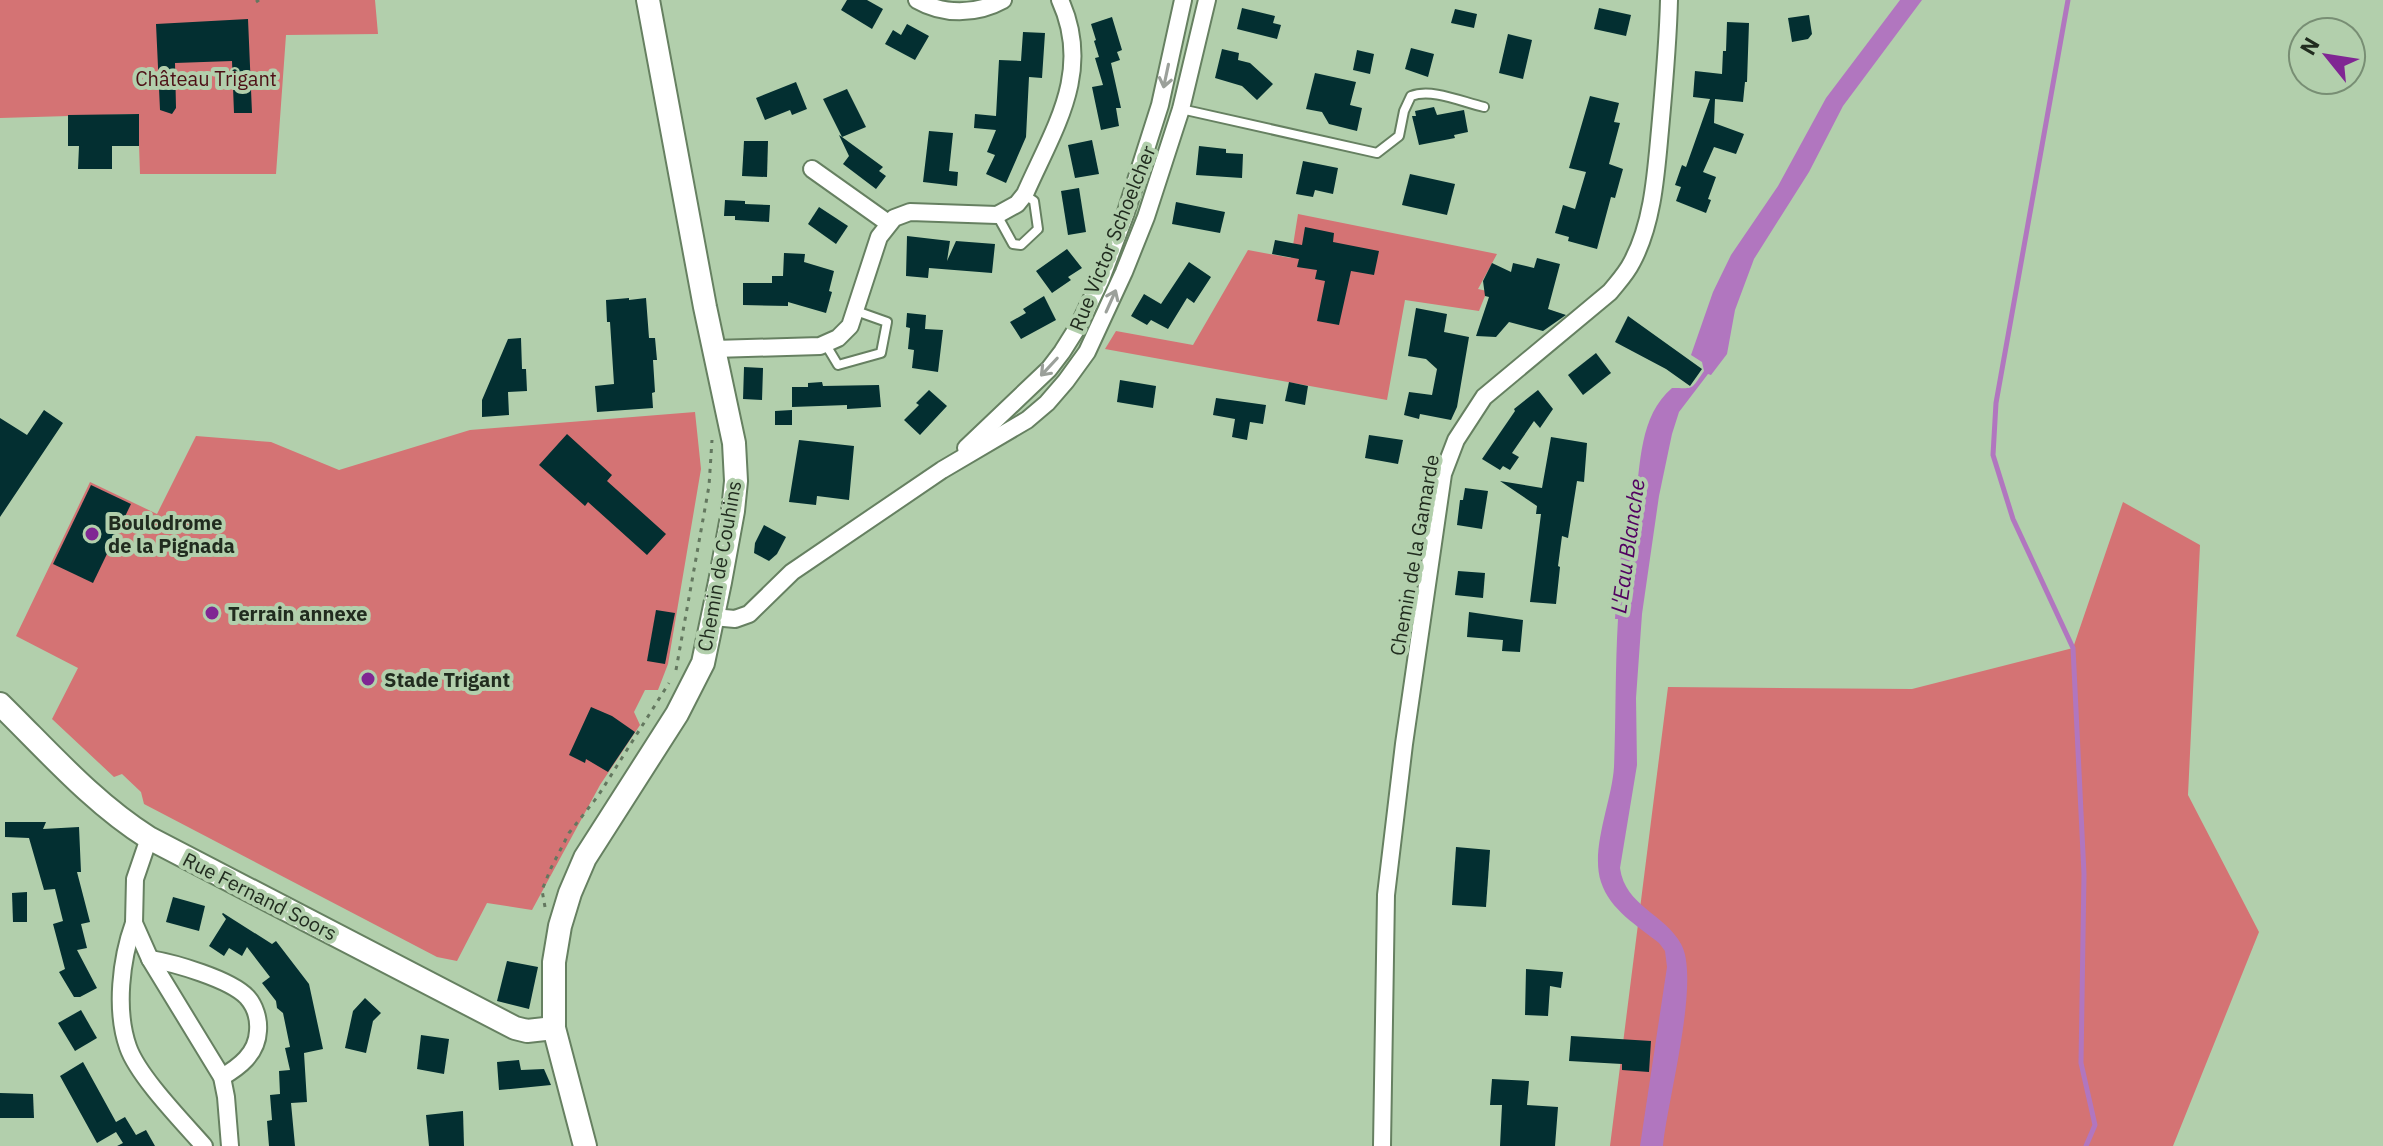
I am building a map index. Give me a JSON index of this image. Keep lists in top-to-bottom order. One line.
{"streets":{"street":["Rue Victor Schoelcher","Chemin de la Gamarde","Chemin de Couhins","Rue Fernand Soors"]},"crossings":[["Rue Victor Schoelcher","Chemin de Couhins"],["Chemin de Couhins","Rue Fernand Soors"]],"water":["L'Eau Blanche"],"parks":["Château Trigant"],"places":["Boulodrome de la Pignada","Terrain annexe","Stade Trigant"],"north":"top left"}
